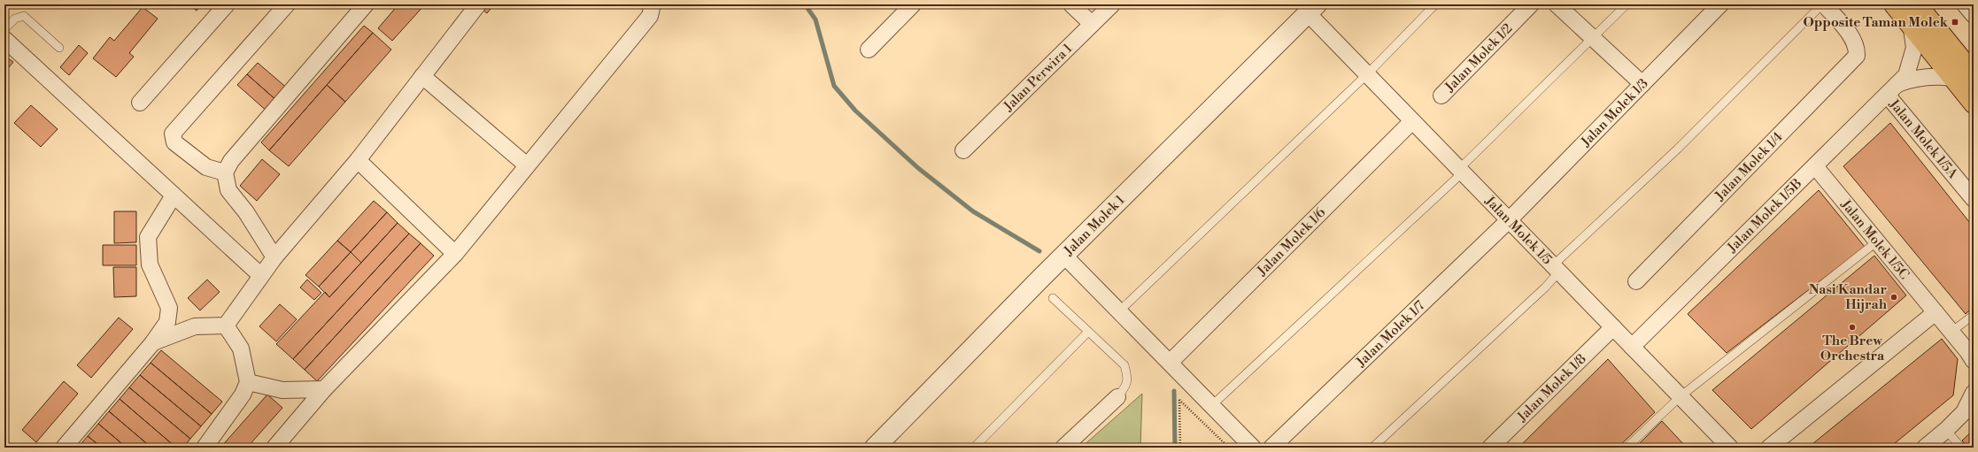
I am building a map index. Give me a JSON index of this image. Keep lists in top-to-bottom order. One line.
{"streets":{"street":["Jalan Molek 1/2","Jalan Perwira 1","Jalan Molek 1/3","Jalan Molek 1/5A","Jalan Molek 1/4","Jalan Molek 1/5B","Jalan Molek 1","Jalan Molek 1/5","Jalan Molek 1/5C","Jalan Molek 1/6","Jalan Molek 1/7","Jalan Molek 1/8"]},"crossings":[["Jalan Molek 1/3","Jalan Molek 1/5"],["Jalan Molek 1/3","Jalan Molek 1/7"],["Jalan Molek 1/5A","Jalan Molek 1/5B"],["Jalan Molek 1/5B","Jalan Molek 1/5"],["Jalan Molek 1/5B","Jalan Molek 1/5C"],["Jalan Molek 1","Jalan Molek 1/5"],["Jalan Molek 1/5","Jalan Molek 1/6"],["Jalan Molek 1/5","Jalan Molek 1/7"],["Jalan Molek 1/5","Jalan Molek 1/8"]],"places":{"transit":["Opposite Taman Molek"],"other":["Nasi Kandar Hijrah","The Brew Orchestra"]}}
